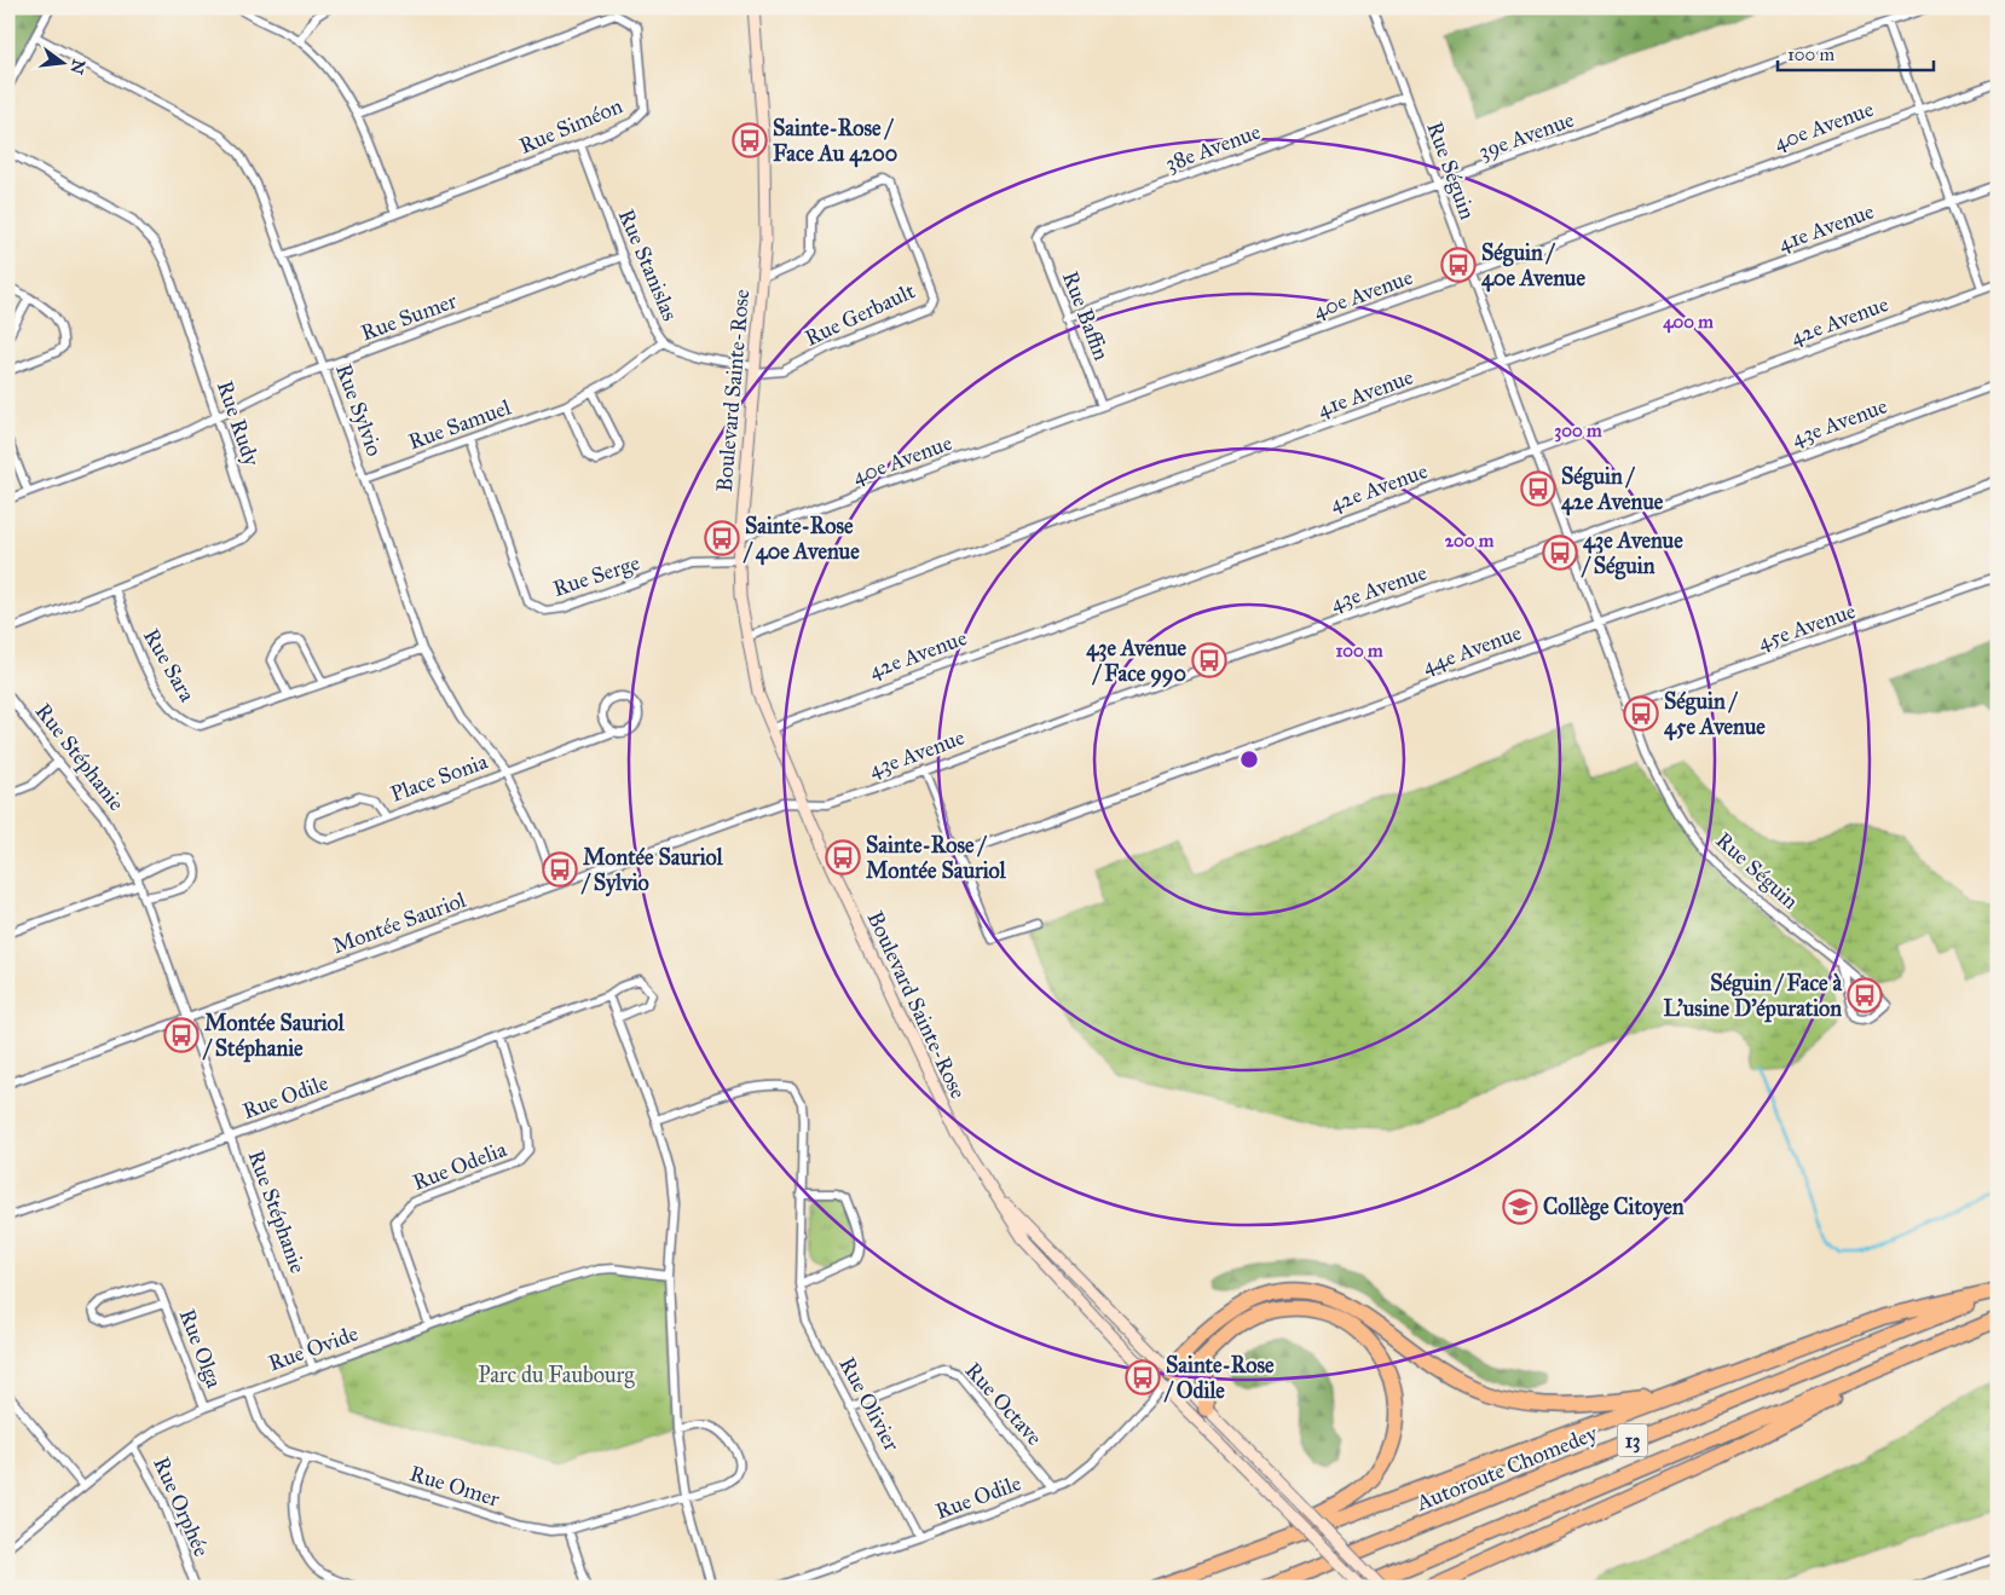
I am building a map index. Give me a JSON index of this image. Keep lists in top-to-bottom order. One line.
{"streets":{"highway":["13","Autoroute Chomedey"],"street":["Rue Siméon","40e Avenue","39e Avenue","38e Avenue","Rue Séguin","41e Avenue","Rue Stanislas","Rue Gerbault","Rue Baffin","Rue Sumer","42e Avenue","Boulevard Sainte-Rose","Rue Sylvio","43e Avenue","Rue Rudy","Rue Samuel","Rue Serge","45e Avenue","44e Avenue","Rue Sara","Rue Stéphanie","Place Sonia","Montée Sauriol","Rue Odile","Rue Odelia","Rue Olga","Rue Ovide","Rue Olivier","Rue Octave","Rue Omer","Rue Orphée"]},"crossings":[["Rue Siméon","Rue Stanislas"],["Rue Siméon","Rue Sylvio"],["40e Avenue","Rue Séguin"],["40e Avenue","Rue Baffin"],["40e Avenue","Boulevard Sainte-Rose"],["39e Avenue","Rue Séguin"],["39e Avenue","Rue Baffin"],["38e Avenue","Rue Séguin"],["38e Avenue","Rue Baffin"],["Rue Séguin","41e Avenue"],["Rue Séguin","42e Avenue"],["Rue Séguin","43e Avenue"],["Rue Séguin","45e Avenue"],["Rue Séguin","44e Avenue"],["41e Avenue","Boulevard Sainte-Rose"],["Rue Stanislas","Rue Gerbault"],["Rue Stanislas","Rue Sumer"],["Rue Stanislas","Boulevard Sainte-Rose"],["Rue Stanislas","Rue Samuel"],["Rue Gerbault","Boulevard Sainte-Rose"],["Rue Sumer","Rue Sylvio"],["Rue Sumer","Rue Rudy"],["42e Avenue","Boulevard Sainte-Rose"],["Boulevard Sainte-Rose","43e Avenue"],["Boulevard Sainte-Rose","Rue Serge"],["Boulevard Sainte-Rose","Montée Sauriol"],["Boulevard Sainte-Rose","Rue Odile"],["Boulevard Sainte-Rose","13"],["Rue Sylvio","Rue Samuel"],["Rue Sylvio","Rue Sara"],["Rue Sylvio","Place Sonia"],["Rue Sylvio","Montée Sauriol"],["43e Avenue","Montée Sauriol"],["Rue Rudy","Rue Sara"],["Rue Samuel","Rue Serge"],["Rue Stéphanie","Montée Sauriol"],["Rue Stéphanie","Rue Odile"],["Rue Stéphanie","Rue Ovide"],["Rue Odile","Rue Odelia"],["Rue Odile","Rue Olivier"],["Rue Odile","Rue Octave"],["Rue Odelia","Rue Ovide"],["Rue Olga","Rue Ovide"],["Rue Ovide","Rue Omer"],["Rue Ovide","Rue Orphée"],["Rue Olivier","Rue Octave"]],"parks":["Parc du Faubourg"],"places":{"bus stop":["Sainte-Rose / Face Au 4200","Séguin / 40e Avenue","Séguin / 42e Avenue","Sainte-Rose / 40e Avenue","43e Avenue / Séguin","43e Avenue / Face 990","Séguin / 45e Avenue","Sainte-Rose / Montée Sauriol","Montée Sauriol / Sylvio","Séguin / Face à L'usine D'épuration","Montée Sauriol / Stéphanie","Sainte-Rose / Odile"],"school or university":["Collège Citoyen"]},"scale_bar":"100 m","north":"right","rings":["400 m","300 m","200 m","100 m"]}
